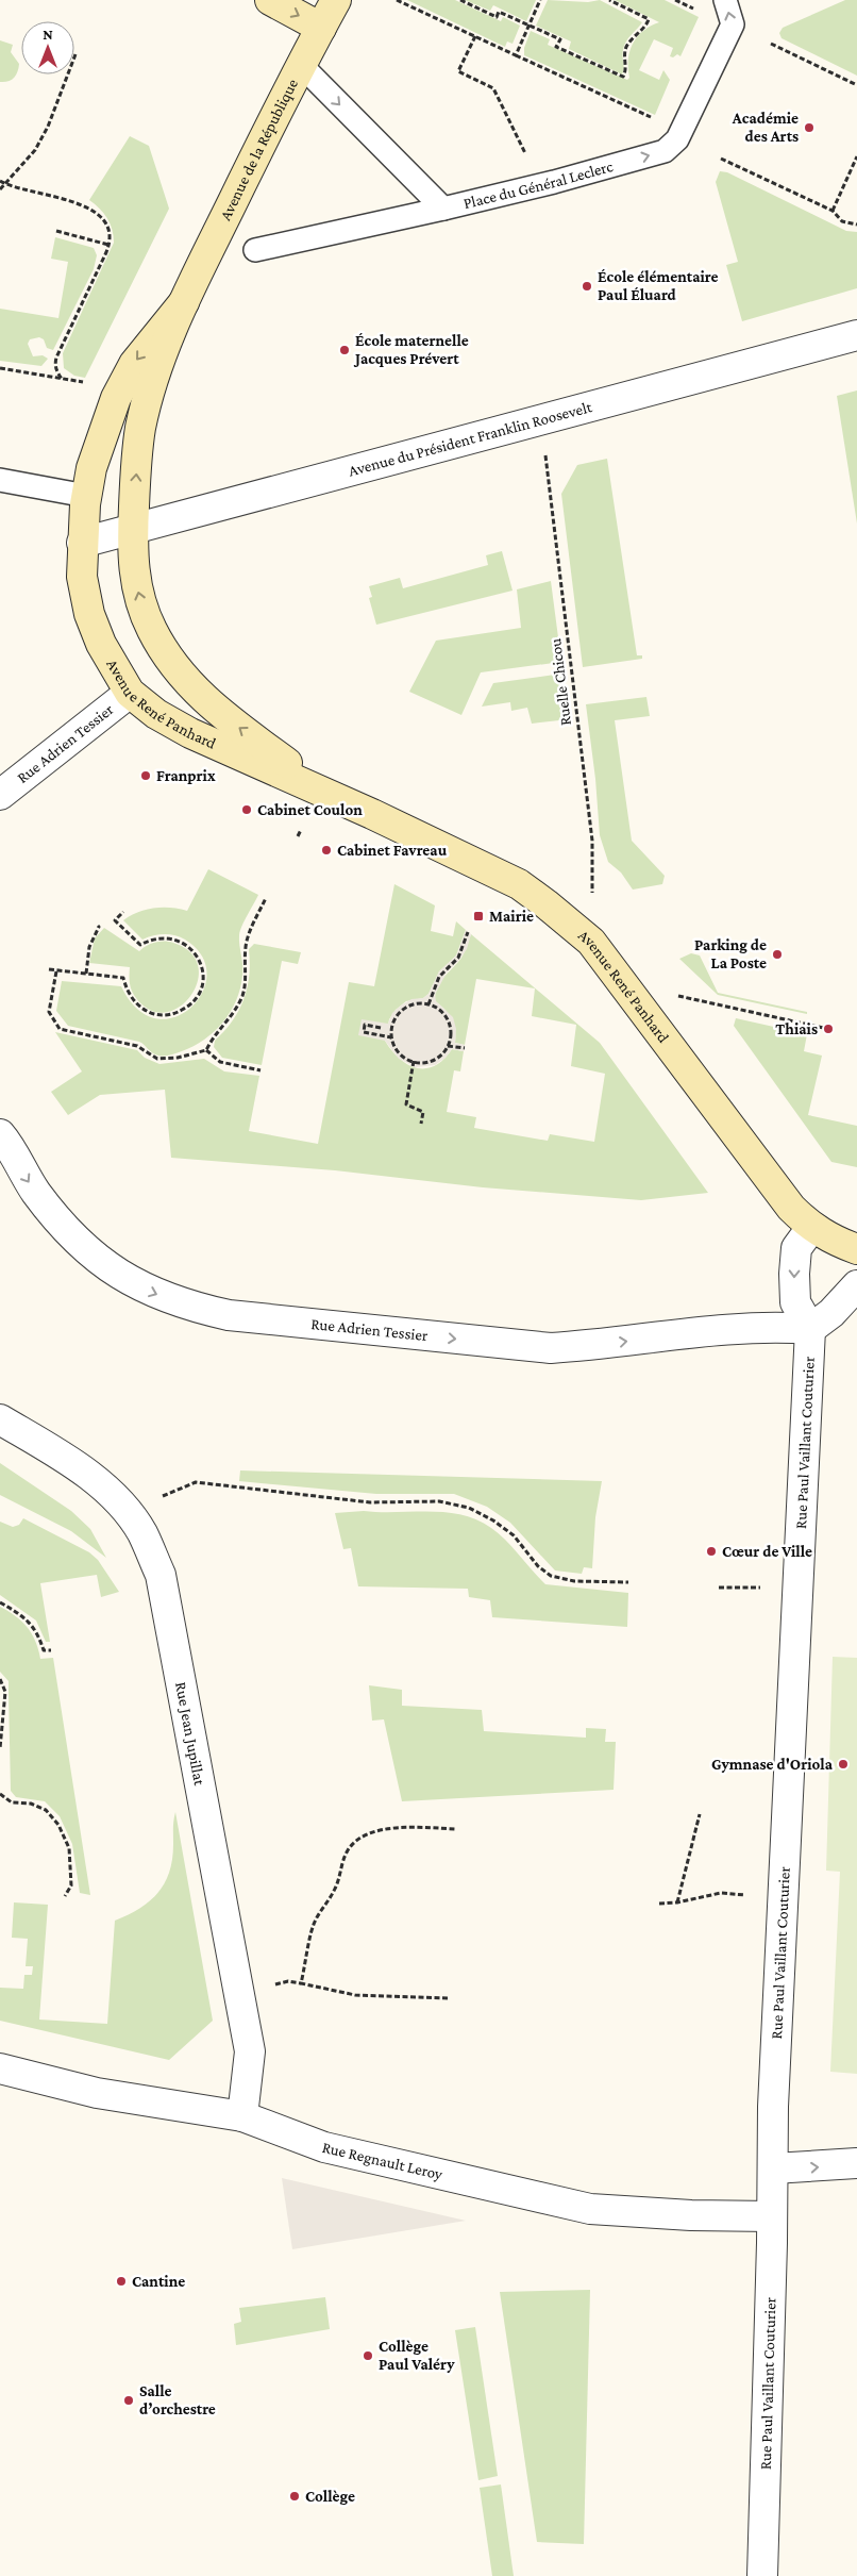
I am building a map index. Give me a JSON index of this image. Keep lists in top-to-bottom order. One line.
{"streets":{"main road":["Avenue de la République","Avenue René Panhard"],"street":["Avenue du Président Franklin Roosevelt","Rue Adrien Tessier","Rue Paul Vaillant Couturier","Rue Jean Jupillat","Rue Regnault Leroy"],"lane":["Place du Général Leclerc"],"path":["Ruelle Chicou"]},"crossings":[["Avenue de la République","Place du Général Leclerc"],["Avenue de la République","Avenue du Président Franklin Roosevelt"],["Avenue de la République","Avenue René Panhard"],["Avenue du Président Franklin Roosevelt","Ruelle Chicou"],["Avenue du Président Franklin Roosevelt","Avenue René Panhard"],["Ruelle Chicou","Avenue René Panhard"],["Avenue René Panhard","Rue Adrien Tessier"],["Rue Adrien Tessier","Rue Paul Vaillant Couturier"],["Rue Paul Vaillant Couturier","Rue Regnault Leroy"],["Rue Jean Jupillat","Rue Regnault Leroy"]],"one_way":["Rue Adrien Tessier"],"places":{"other":["Académie des Arts","École élémentaire Paul Éluard","École maternelle Jacques Prévert","Franprix","Cabinet Coulon","Cabinet Favreau","Parking de La Poste","Thiais","Cœur de Ville","Gymnase d'Oriola","Cantine","Collège Paul Valéry","Salle d’orchestre","Collège"],"transit":["Mairie"]},"north":"top"}
